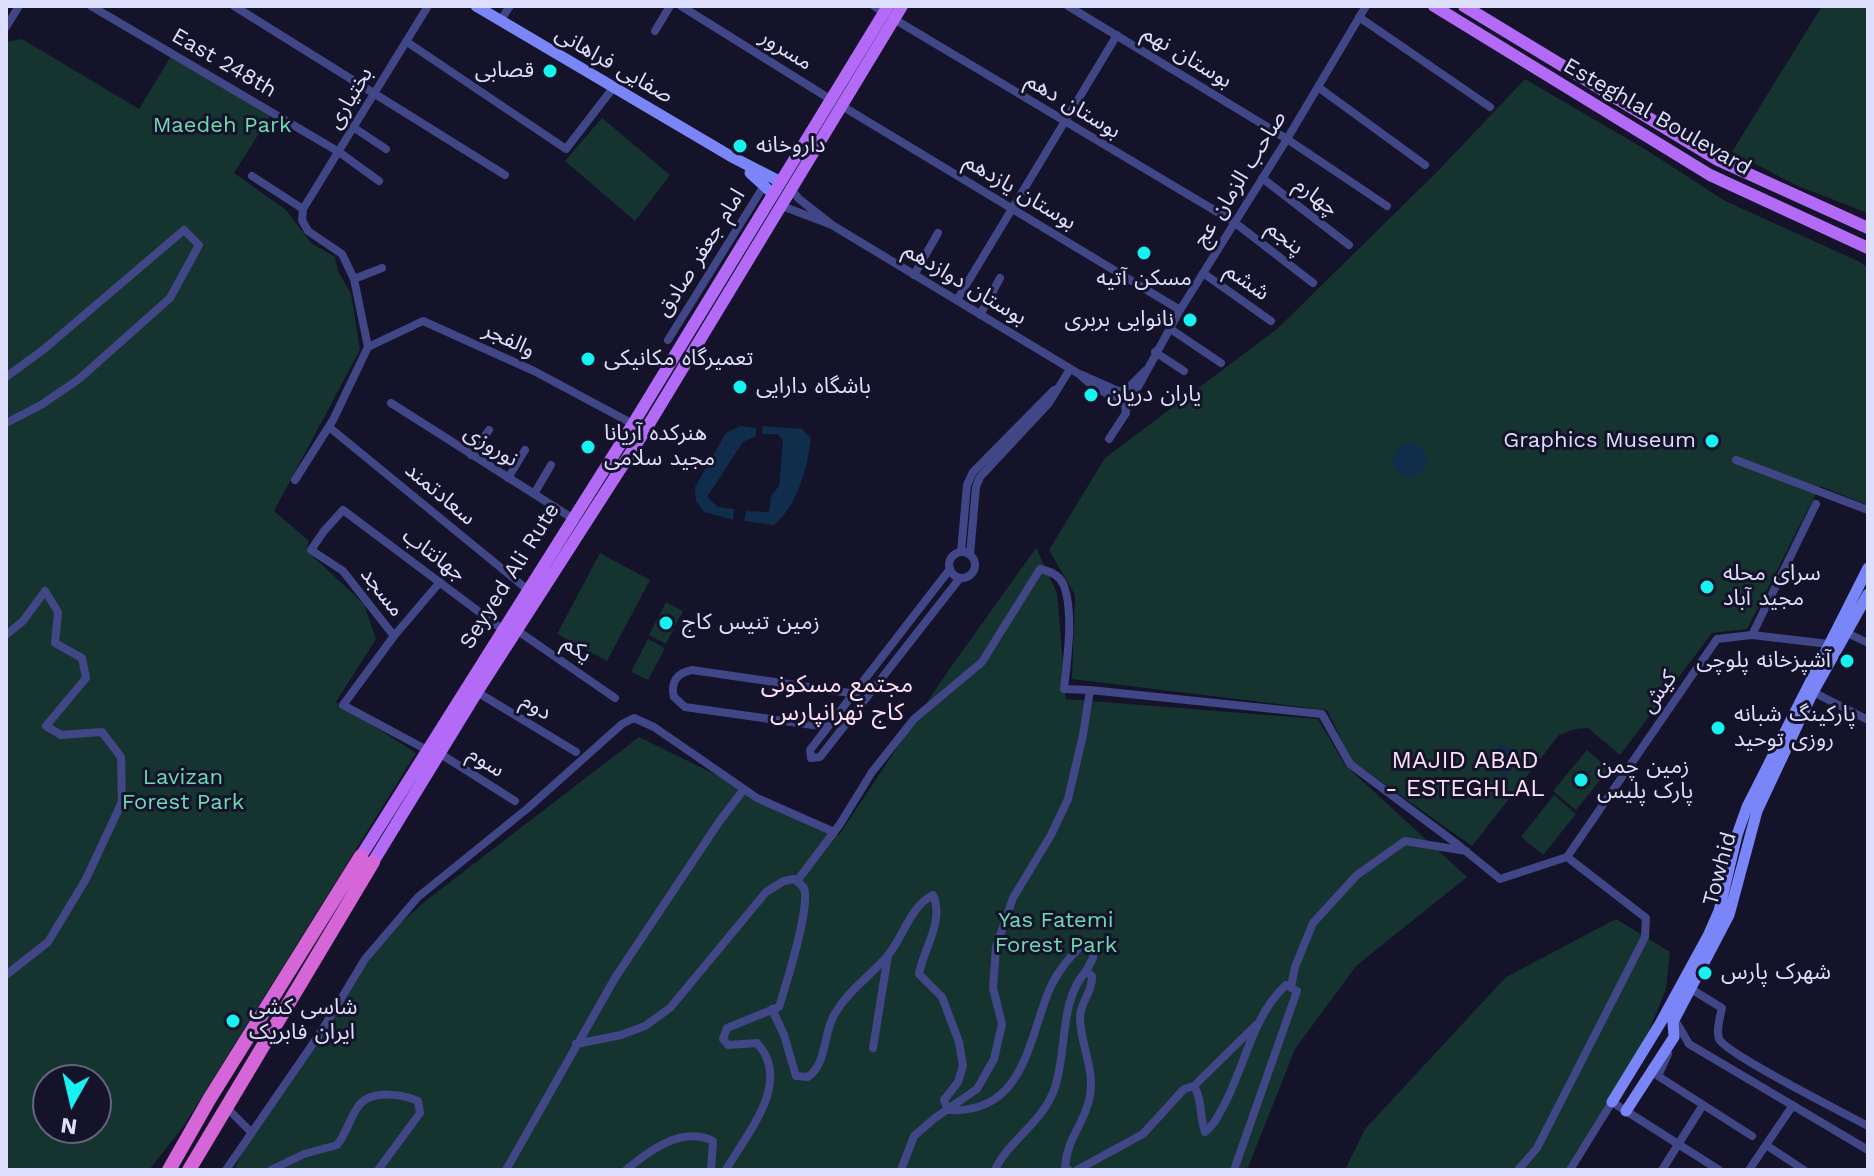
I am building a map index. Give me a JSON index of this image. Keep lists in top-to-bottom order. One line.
{"streets":{"highway":["Seyyed Ali Rute"],"main road":["صفایی فراهانی","Esteghlal Boulevard","Towhid"],"street":["مسرور","بوستان نهم","East 248th","بختیاری","بوستان دهم","صاحب الزمان عج","بوستان یازدهم","چهارم","پنجم","امام جعفر صادق","ششم","بوستان دوازدهم","والفجر","نوروزی","سعادتمند","جهانتاب","مسجد","یکم","کیش","دوم","سوم"]},"crossings":[["مسرور","بوستان یازدهم"],["مسرور","Seyyed Ali Rute"],["بوستان نهم","صاحب الزمان عج"],["East 248th","بختیاری"],["صفایی فراهانی","امام جعفر صادق"],["صفایی فراهانی","بوستان دوازدهم"],["صفایی فراهانی","Seyyed Ali Rute"],["بوستان دهم","صاحب الزمان عج"],["بوستان دهم","پنجم"],["بوستان دهم","Seyyed Ali Rute"],["صاحب الزمان عج","بوستان یازدهم"],["صاحب الزمان عج","چهارم"],["صاحب الزمان عج","پنجم"],["صاحب الزمان عج","ششم"],["صاحب الزمان عج","بوستان دوازدهم"],["بوستان یازدهم","Seyyed Ali Rute"],["امام جعفر صادق","Seyyed Ali Rute"],["بوستان دوازدهم","Seyyed Ali Rute"],["والفجر","Seyyed Ali Rute"],["نوروزی","Seyyed Ali Rute"],["سعادتمند","Seyyed Ali Rute"],["جهانتاب","Seyyed Ali Rute"],["جهانتاب","مسجد"],["Seyyed Ali Rute","مسجد"],["Seyyed Ali Rute","یکم"],["Seyyed Ali Rute","دوم"],["Seyyed Ali Rute","سوم"],["مسجد","سوم"],["کیش","Towhid"]],"districts":["مجتمع مسکونی کاج تهرانپارس","MAJID ABAD - ESTEGHLAL"],"parks":["Maedeh Park","Lavizan Forest Park","Yas Fatemi Forest Park"],"places":["قصابی","داروخانه","مسکن آتیه","نانوایی بربری","تعمیرگاه مکانیکی","باشگاه دارایی","یاران دریان","Graphics Museum","هنرکده آریانا مجید سلامی","سرای محله مجید آباد","زمین تنیس کاج","آشپزخانه پلوچی","پارکینگ شبانه روزی توحید","زمین چمن پارک پلیس","شهرک پارس","شاسی کشی ایران فابریک"],"north":"bottom"}
